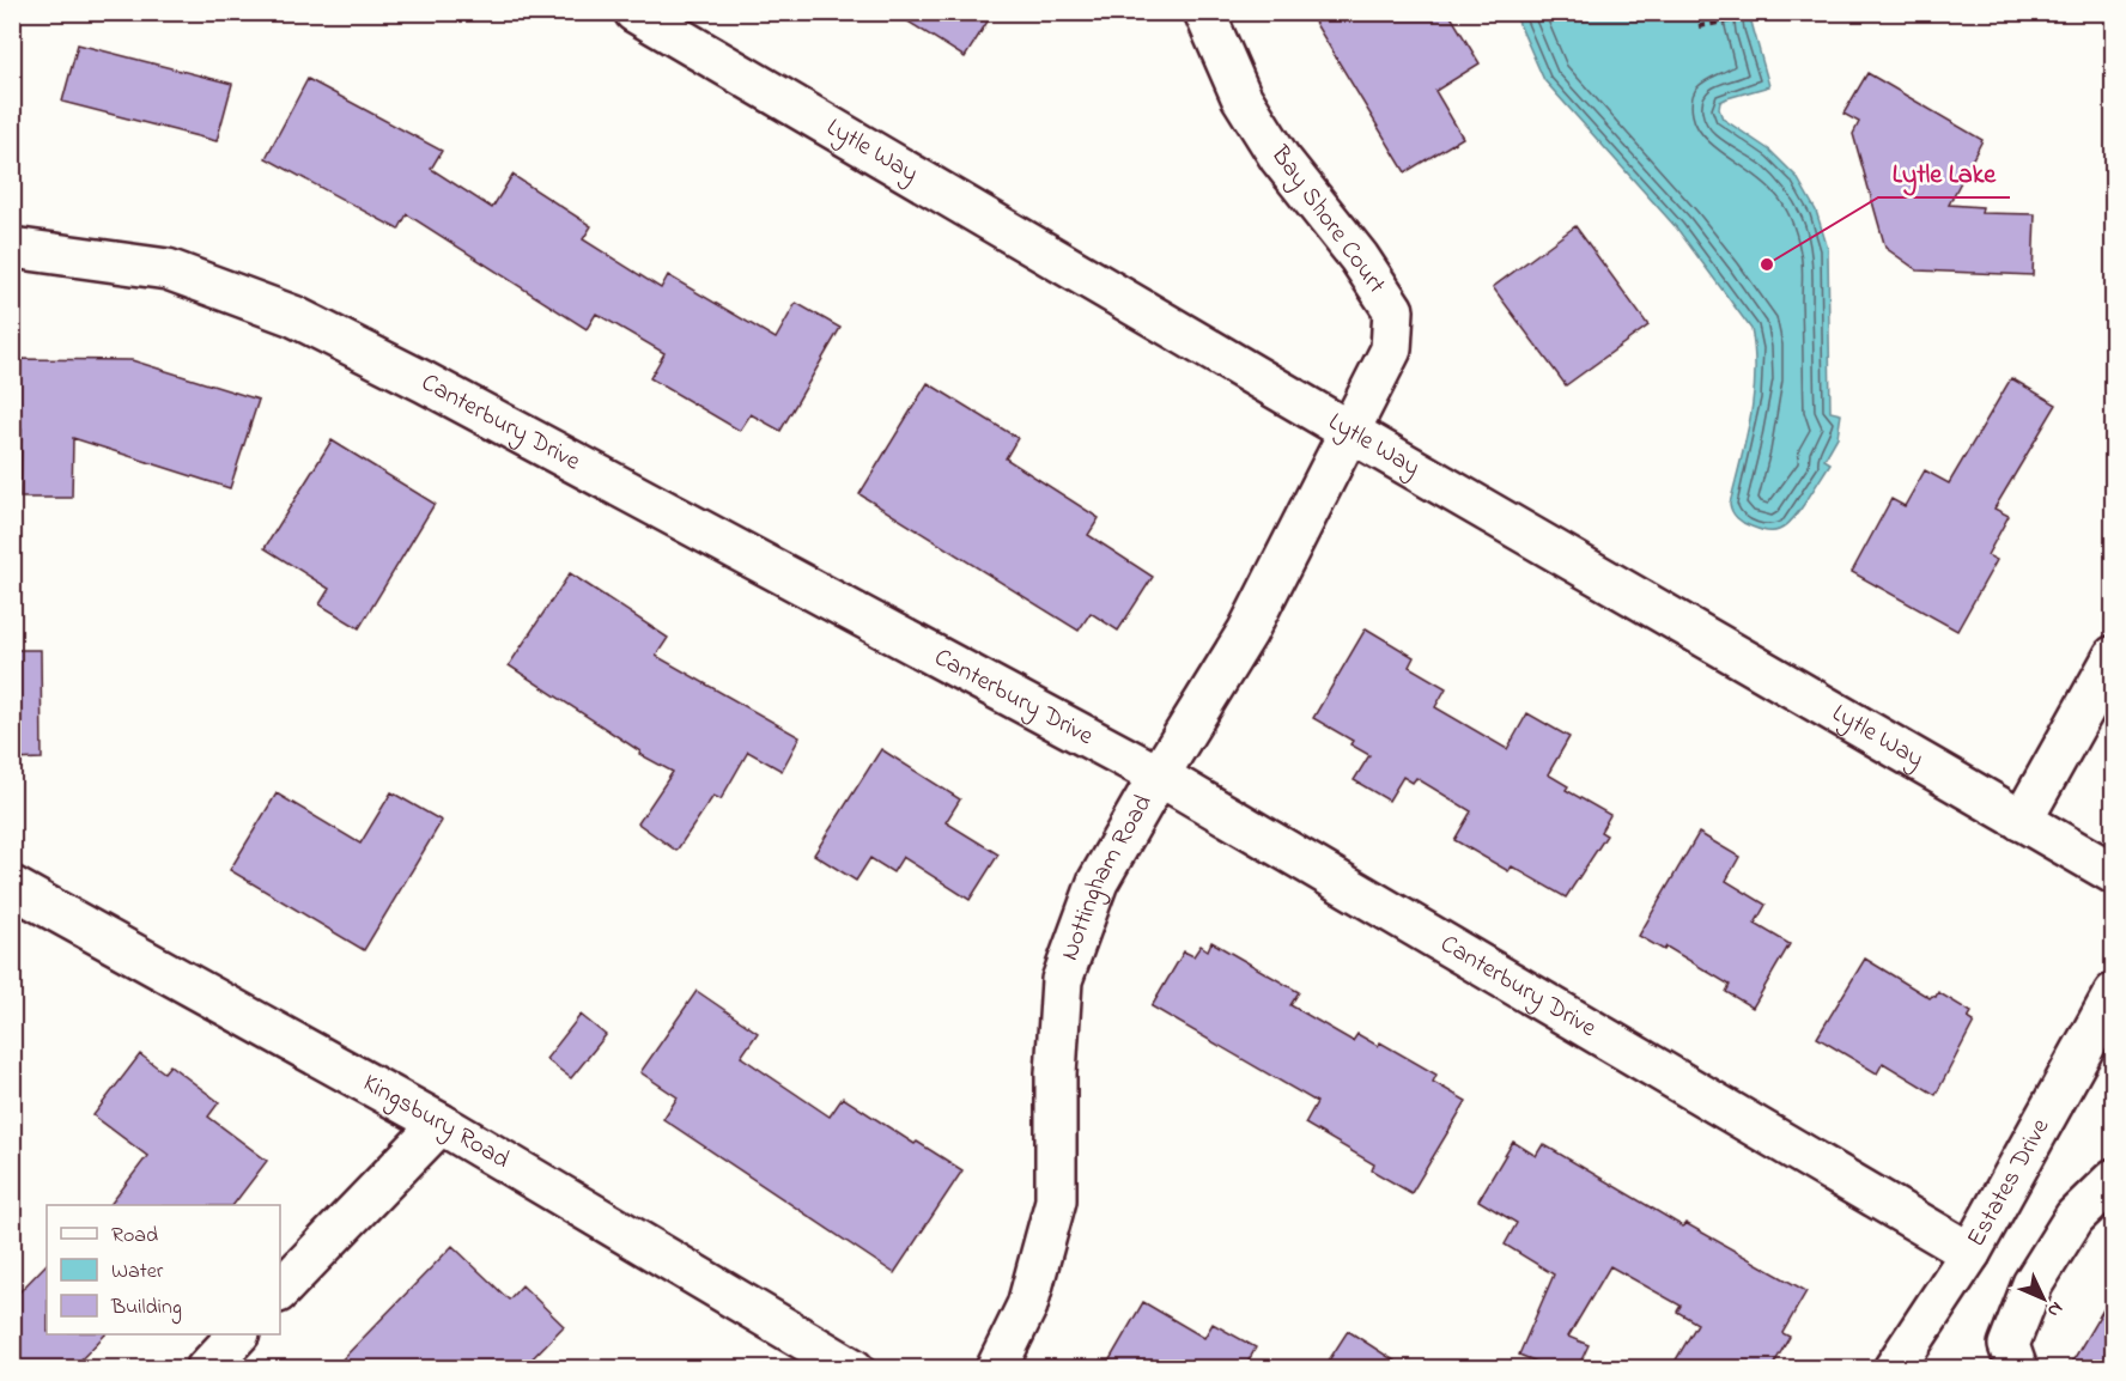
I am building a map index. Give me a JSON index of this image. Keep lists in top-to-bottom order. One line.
{"streets":{"street":["Lytle Way","Bay Shore Court","Canterbury Drive","Nottingham Road","Kingsbury Road","Estates Drive"]},"crossings":[["Lytle Way","Bay Shore Court"],["Lytle Way","Nottingham Road"],["Bay Shore Court","Nottingham Road"],["Canterbury Drive","Nottingham Road"],["Canterbury Drive","Estates Drive"]],"places":["Lytle Lake"],"legend":["Road","Water","Building"],"north":"bottom right"}
